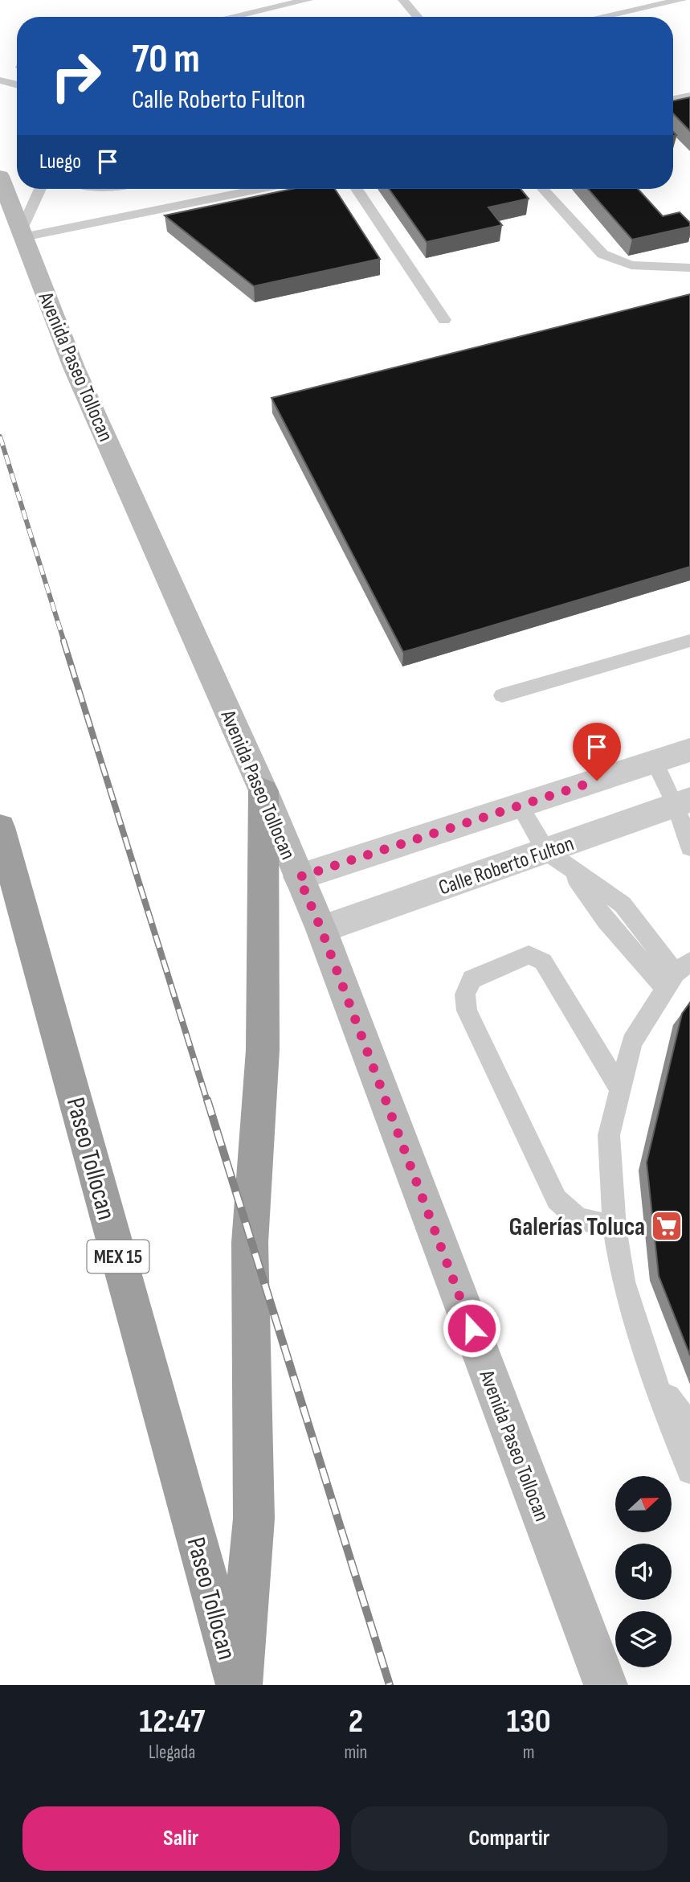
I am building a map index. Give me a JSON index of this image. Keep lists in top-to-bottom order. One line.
{"streets":{"highway":["Paseo Tollocan","MEX 15"],"main road":["Avenida Paseo Tollocan"],"street":["Calle Roberto Fulton"]},"crossings":[["Avenida Paseo Tollocan","Calle Roberto Fulton"]],"places":{"supermarket":["Galerías Toluca"]},"north":"right","page":{"turn":["70 m","Calle Roberto Fulton"],"then":"Luego","eta":["12:47","Llegada","2","min","130","m"],"buttons":["Salir","Compartir"]}}
